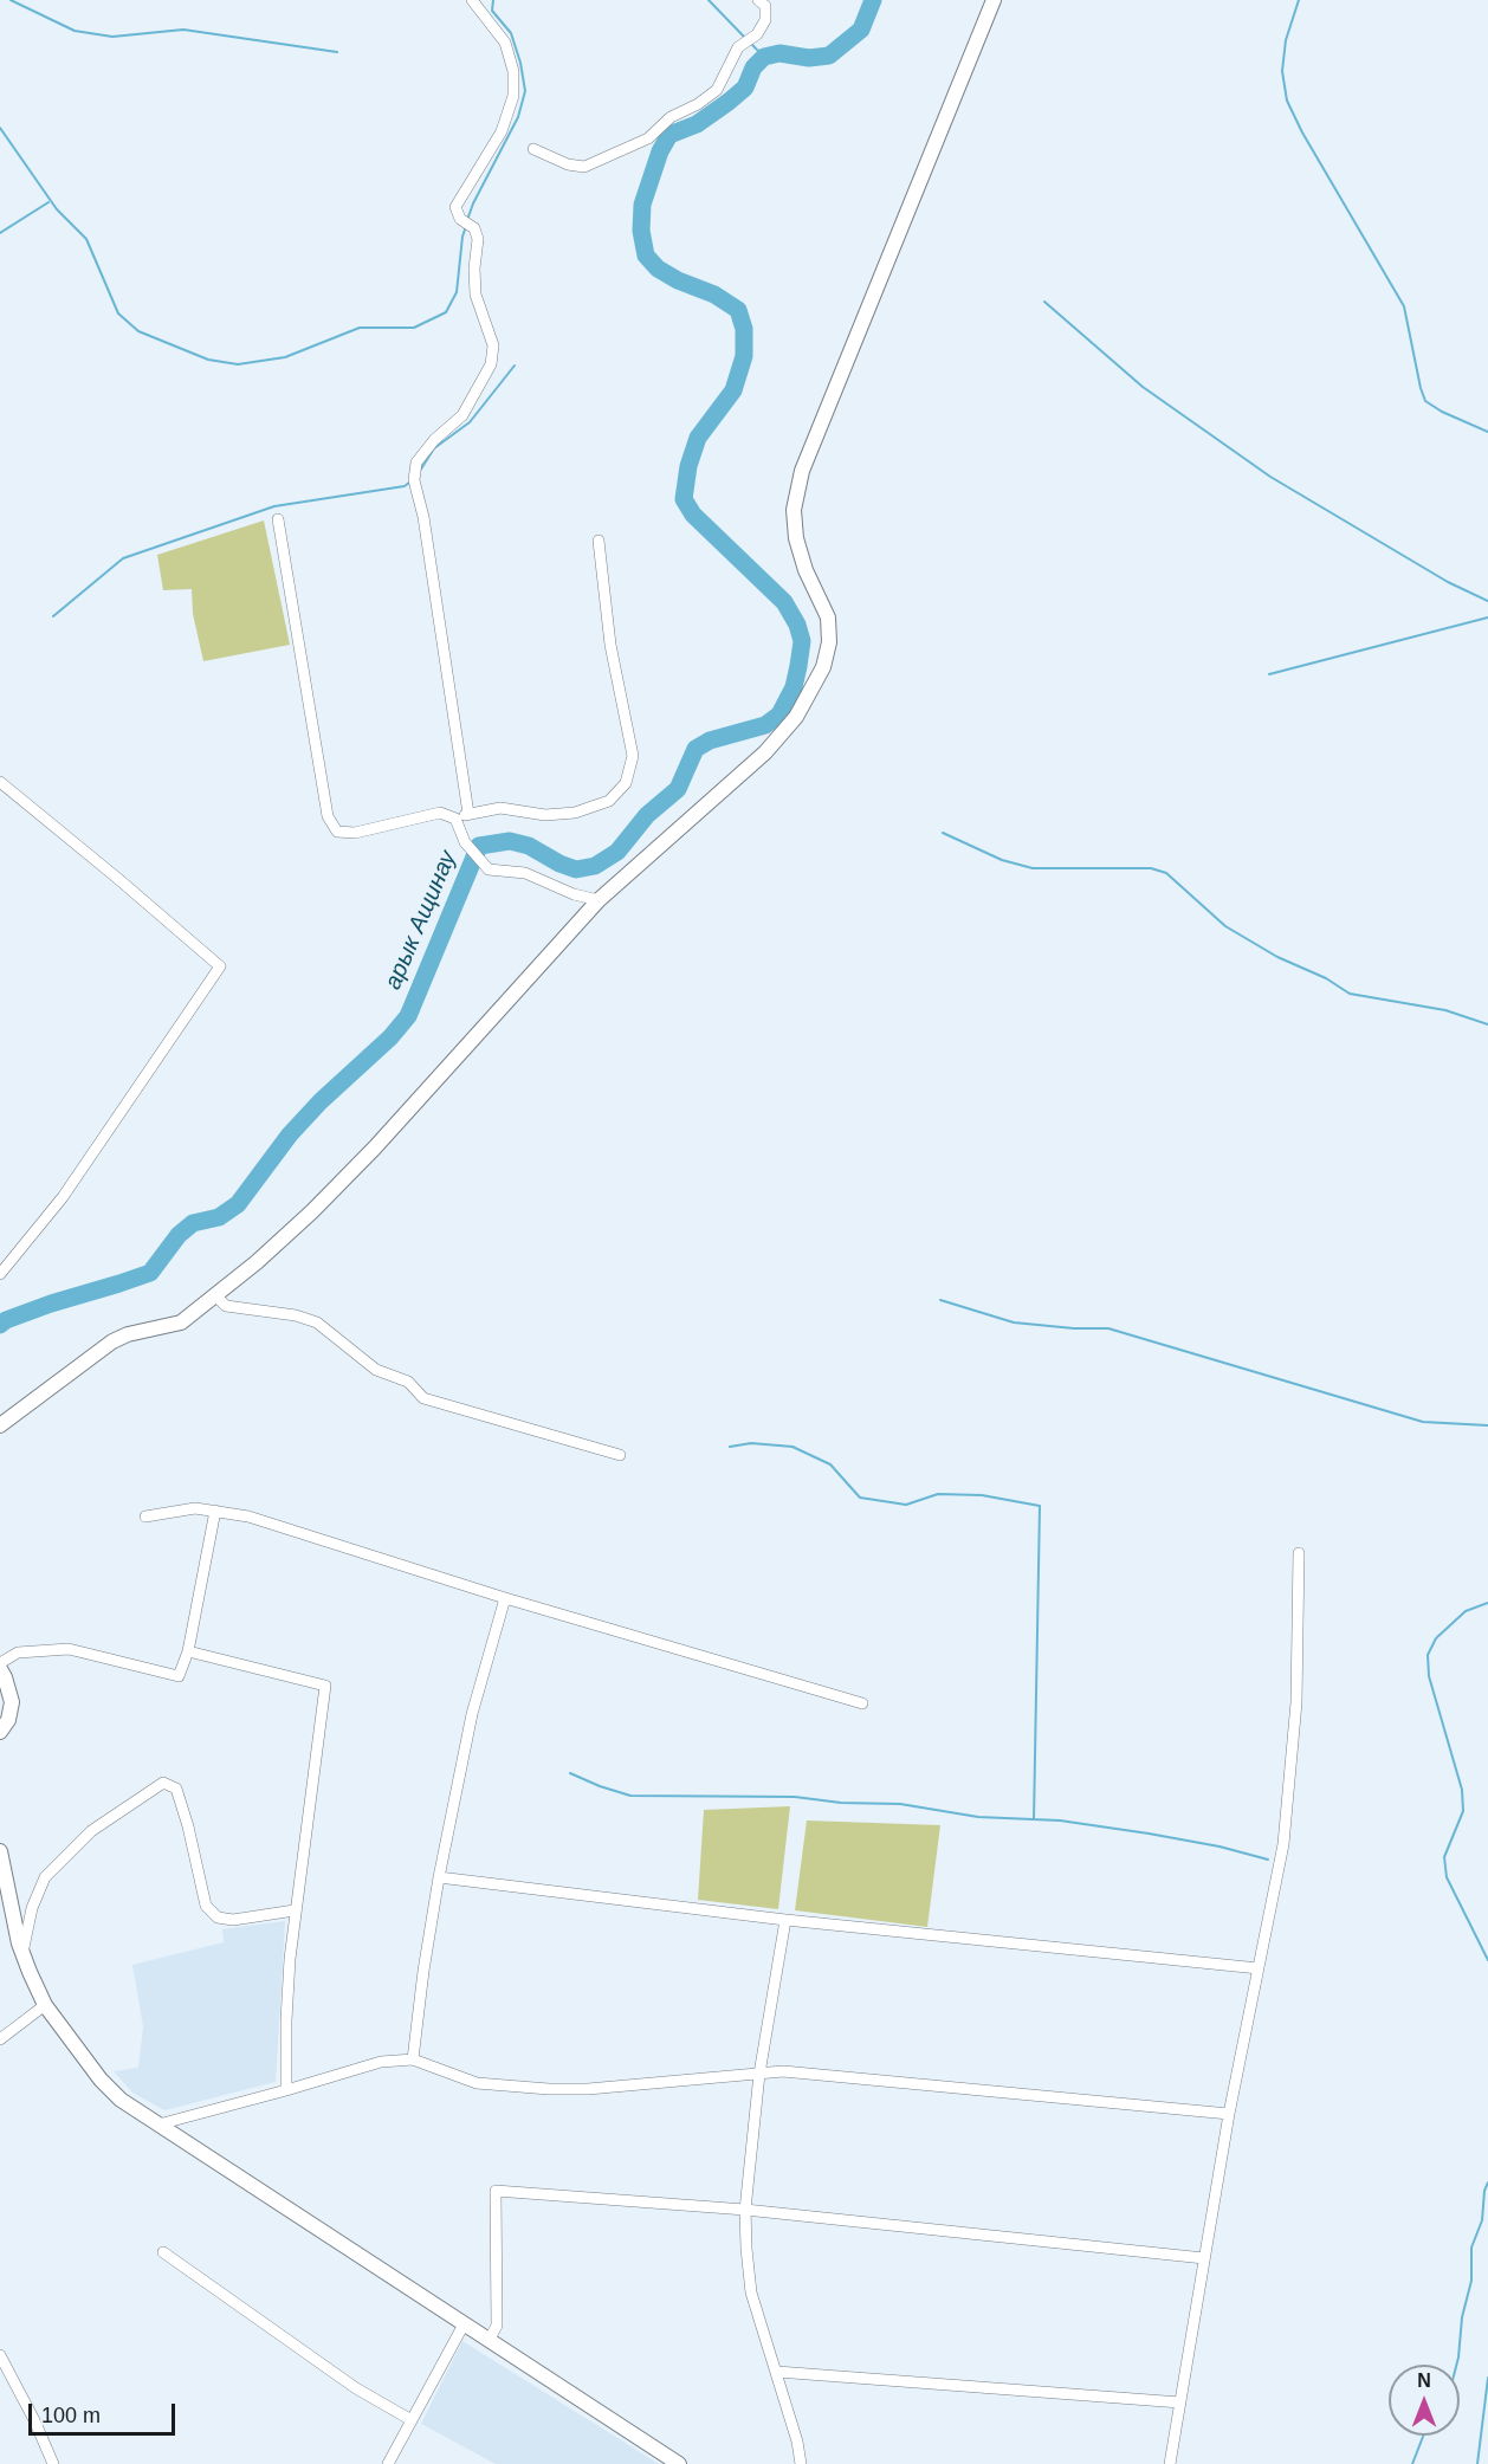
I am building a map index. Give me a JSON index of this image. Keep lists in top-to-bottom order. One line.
{"water":["арык Ащинау"],"scale_bar":"100 m","north":"top"}
